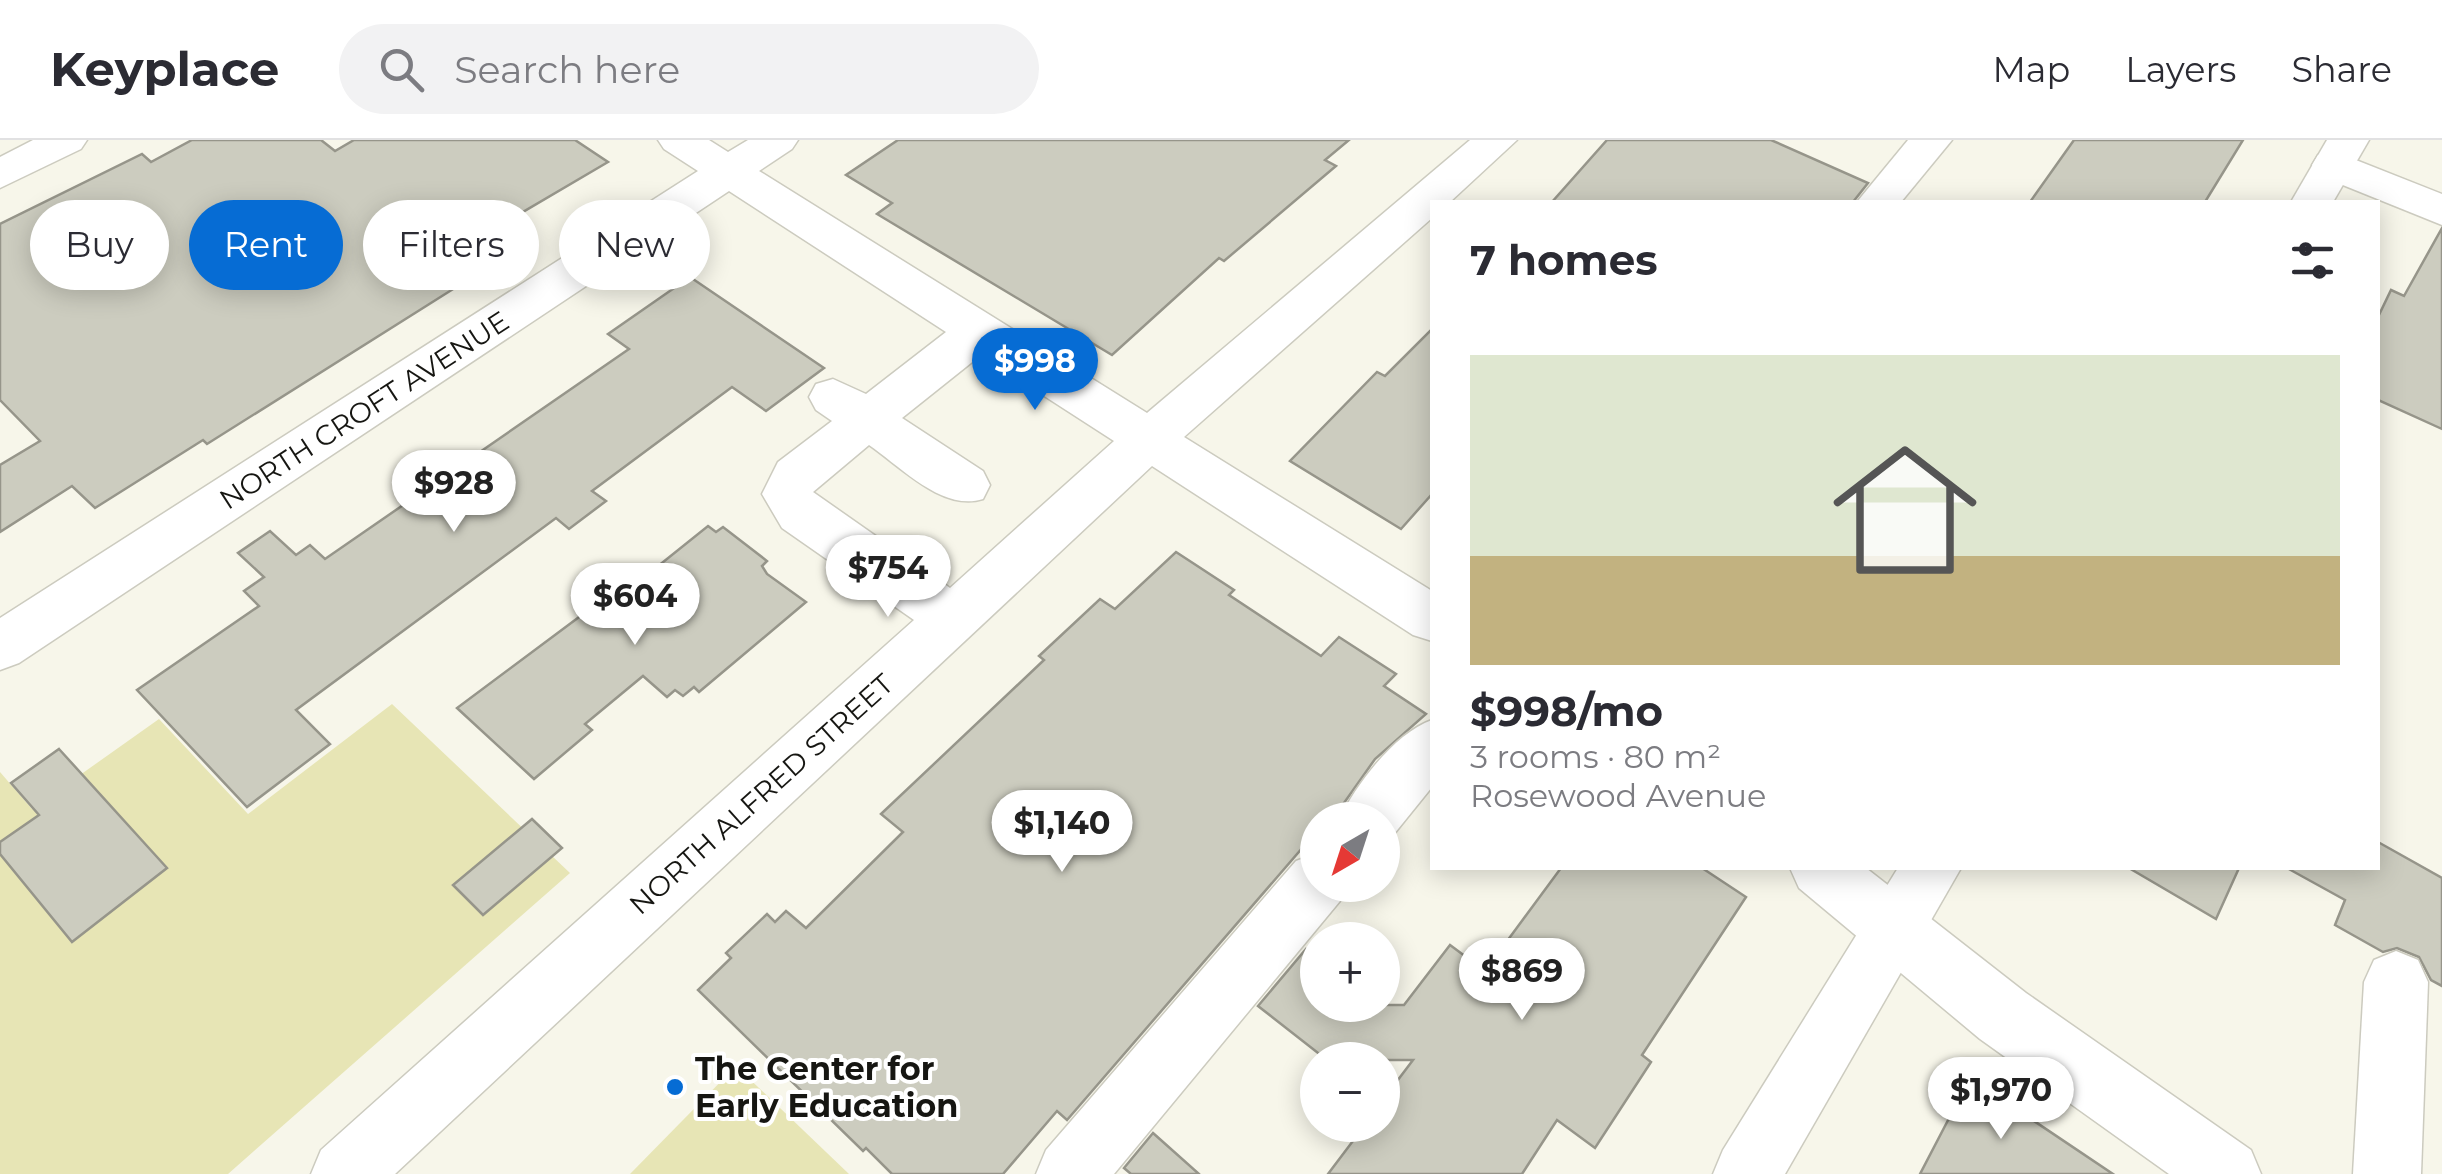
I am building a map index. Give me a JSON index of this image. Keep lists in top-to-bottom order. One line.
{"streets":{"street":["NORTH CROFT AVENUE","NORTH ALFRED STREET"]},"places":["The Center for Early Education"],"north":"bottom left","page":{"header":"Keyplace","search":"Search here","nav":["Map","Layers","Share"],"chip":["Buy","Rent","Filters","New"],"heading":"7 homes","list":[{"name":"$998/mo","note":"3 rooms · 80 m² · Rosewood Avenue"}],"price":["$998","$928","$754","$604","$1,140","$869","$1,970"],"map_buttons":["+","−"]}}
